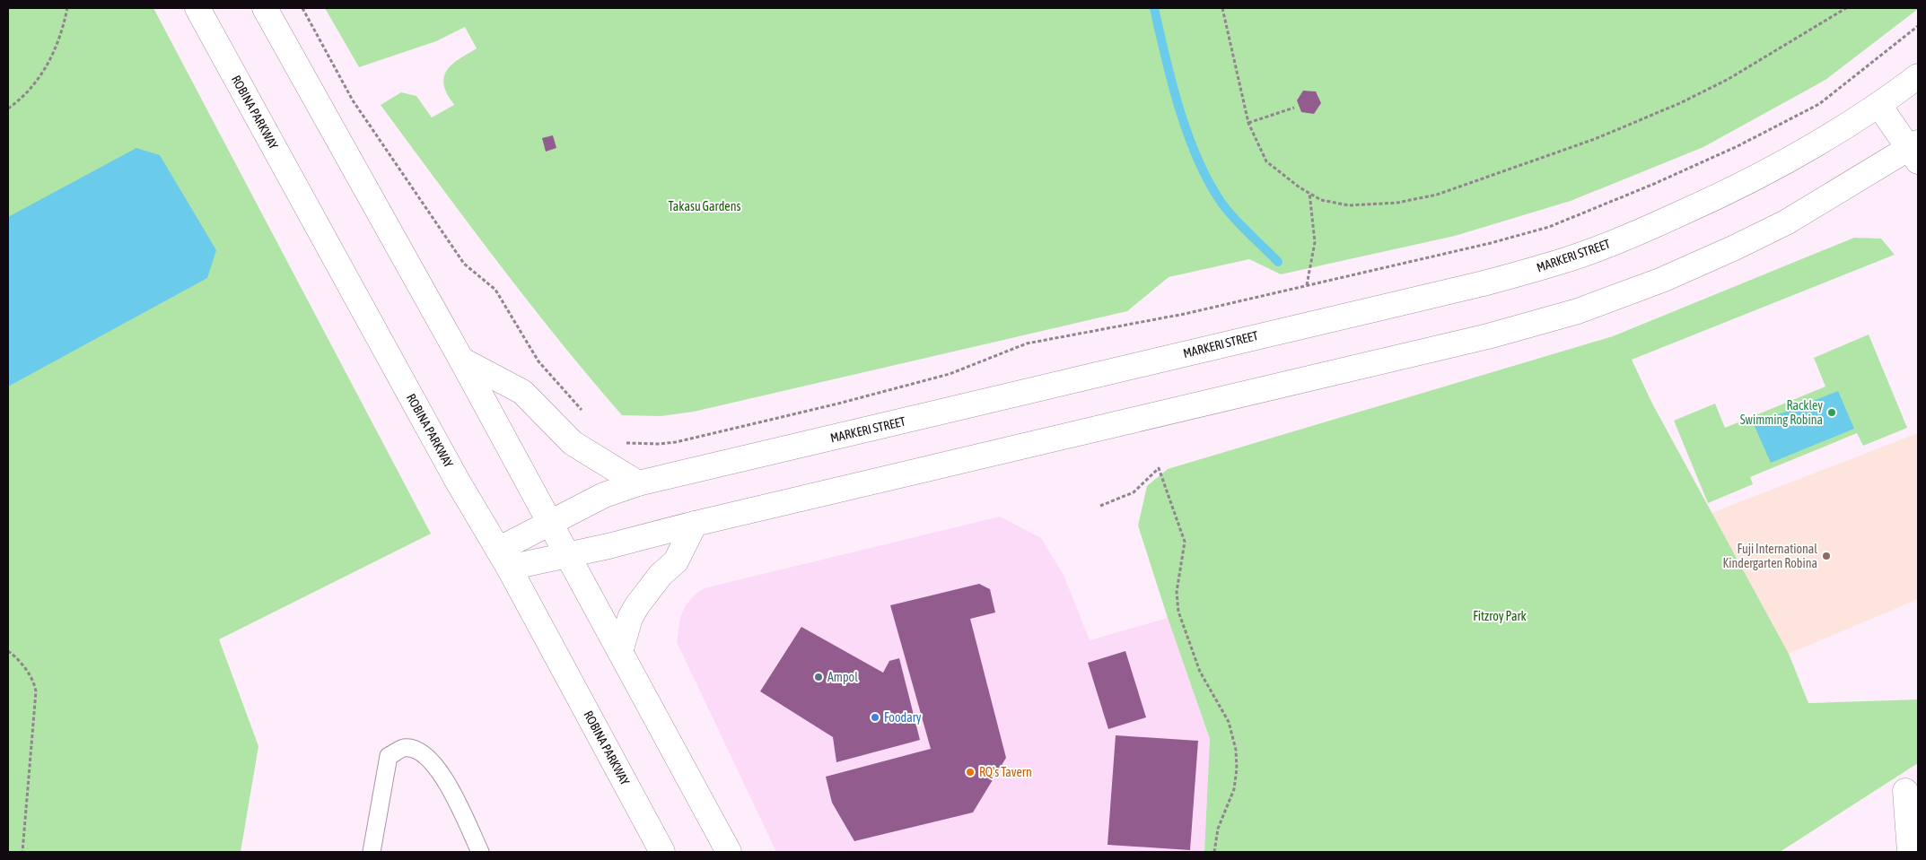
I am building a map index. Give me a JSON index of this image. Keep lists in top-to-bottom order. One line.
{"streets":{"main road":["ROBINA PARKWAY","MARKERI STREET"]},"crossings":[["ROBINA PARKWAY","MARKERI STREET"]],"parks":["Takasu Gardens","Fitzroy Park"],"places":["Rackley Swimming Robina","Fuji International Kindergarten Robina","Ampol","Foodary","RQ's Tavern"]}
